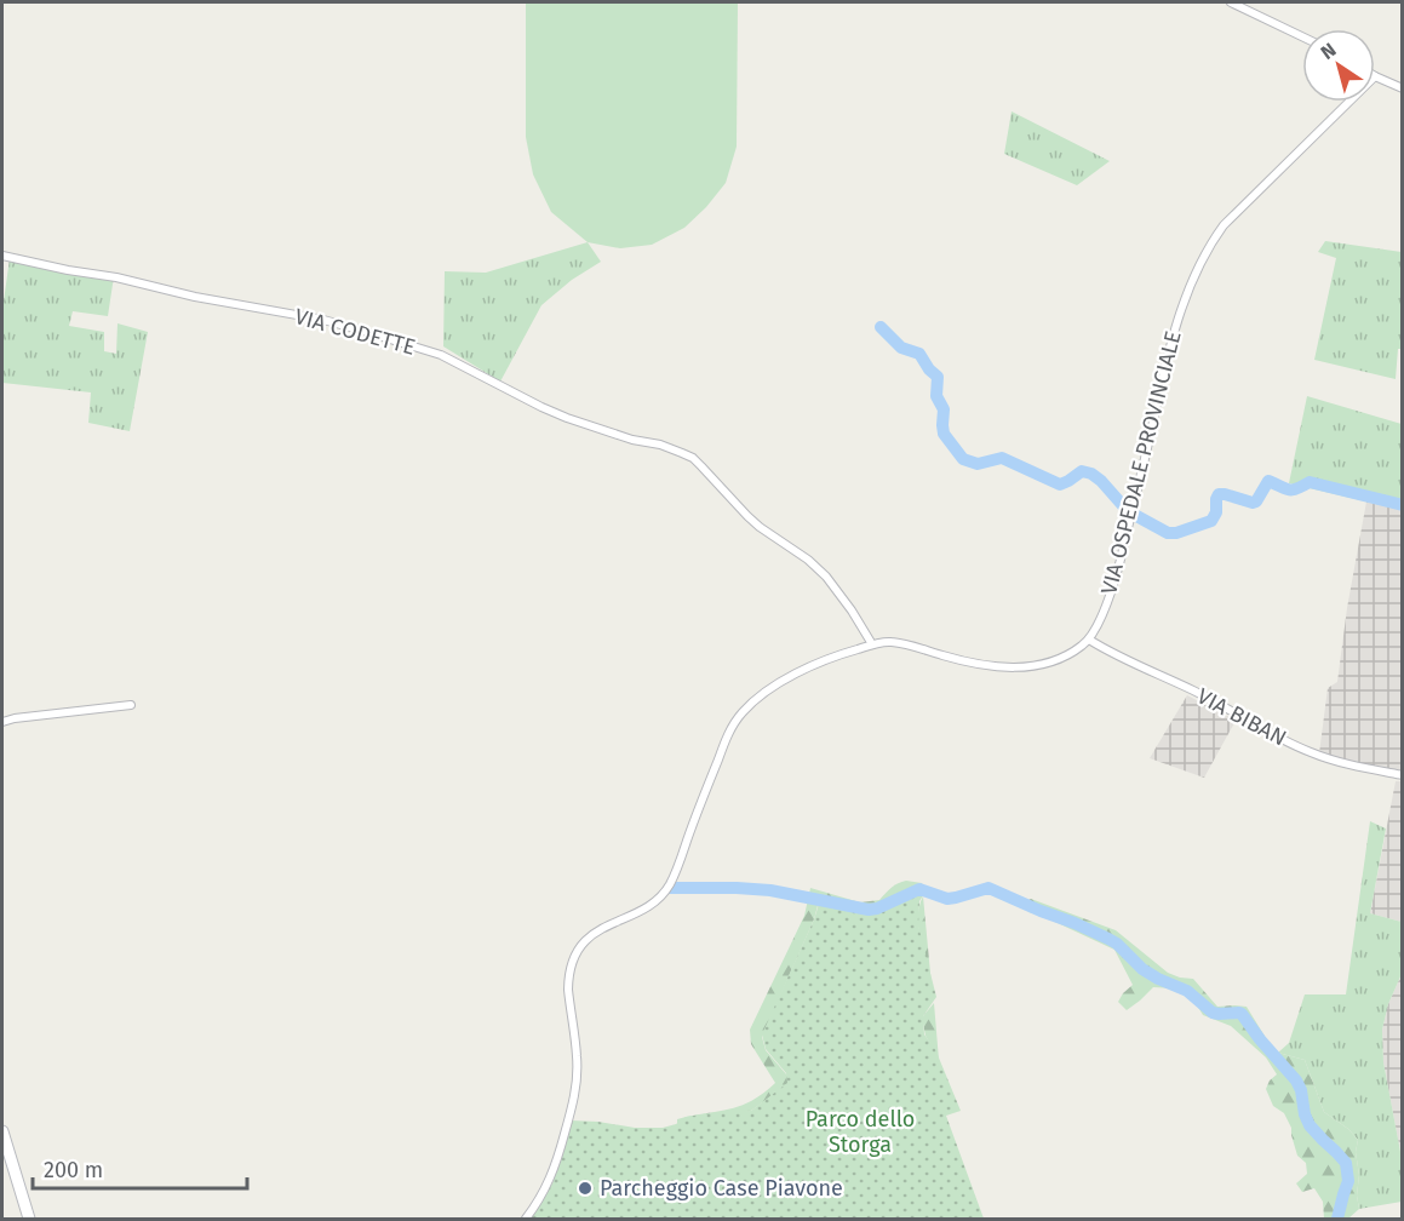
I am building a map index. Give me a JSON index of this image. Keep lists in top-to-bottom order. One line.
{"streets":{"street":["VIA CODETTE","VIA OSPEDALE PROVINCIALE","VIA BIBAN"]},"crossings":[["VIA OSPEDALE PROVINCIALE","VIA BIBAN"]],"parks":["Parco dello Storga"],"places":["Parcheggio Case Piavone"],"scale_bar":"200 m","north":"top left"}
